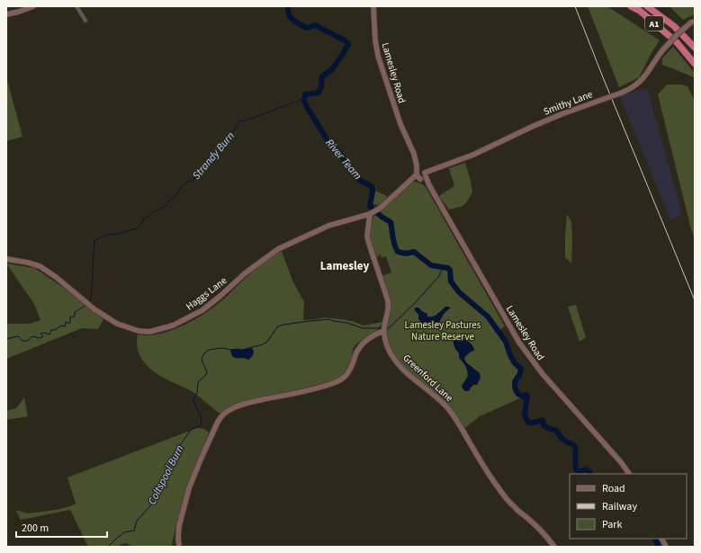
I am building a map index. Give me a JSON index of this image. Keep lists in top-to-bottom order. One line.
{"streets":{"highway":["A1"],"street":["Lamesley Road","Smithy Lane","Haggs Lane","Greenford Lane"]},"crossings":[["Lamesley Road","Smithy Lane"],["Lamesley Road","Haggs Lane"],["Smithy Lane","Haggs Lane"],["Haggs Lane","Greenford Lane"]],"districts":["Lamesley"],"water":["Strandy Burn","River Team","Coltspool Burn"],"parks":["Lamesley Pastures Nature Reserve"],"legend":["Road","Railway","Park"],"scale_bar":"200 m"}
